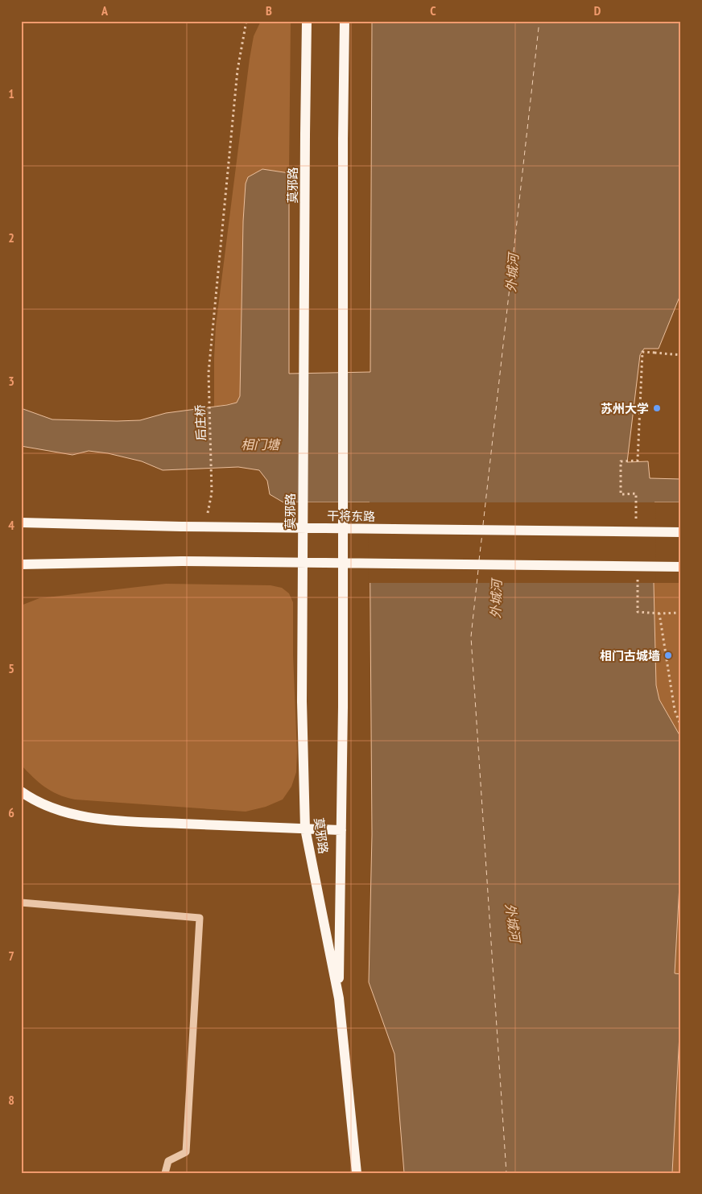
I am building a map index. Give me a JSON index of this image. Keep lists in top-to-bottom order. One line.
{"streets":{"main road":["莫邪路","干将东路"],"path":["后庄桥"]},"water":["外城河","相门塘"],"places":["苏州大学","相门古城墙"],"grid":{"columns":["A","B","C","D"],"rows":["1","2","3","4","5","6","7","8"]}}
